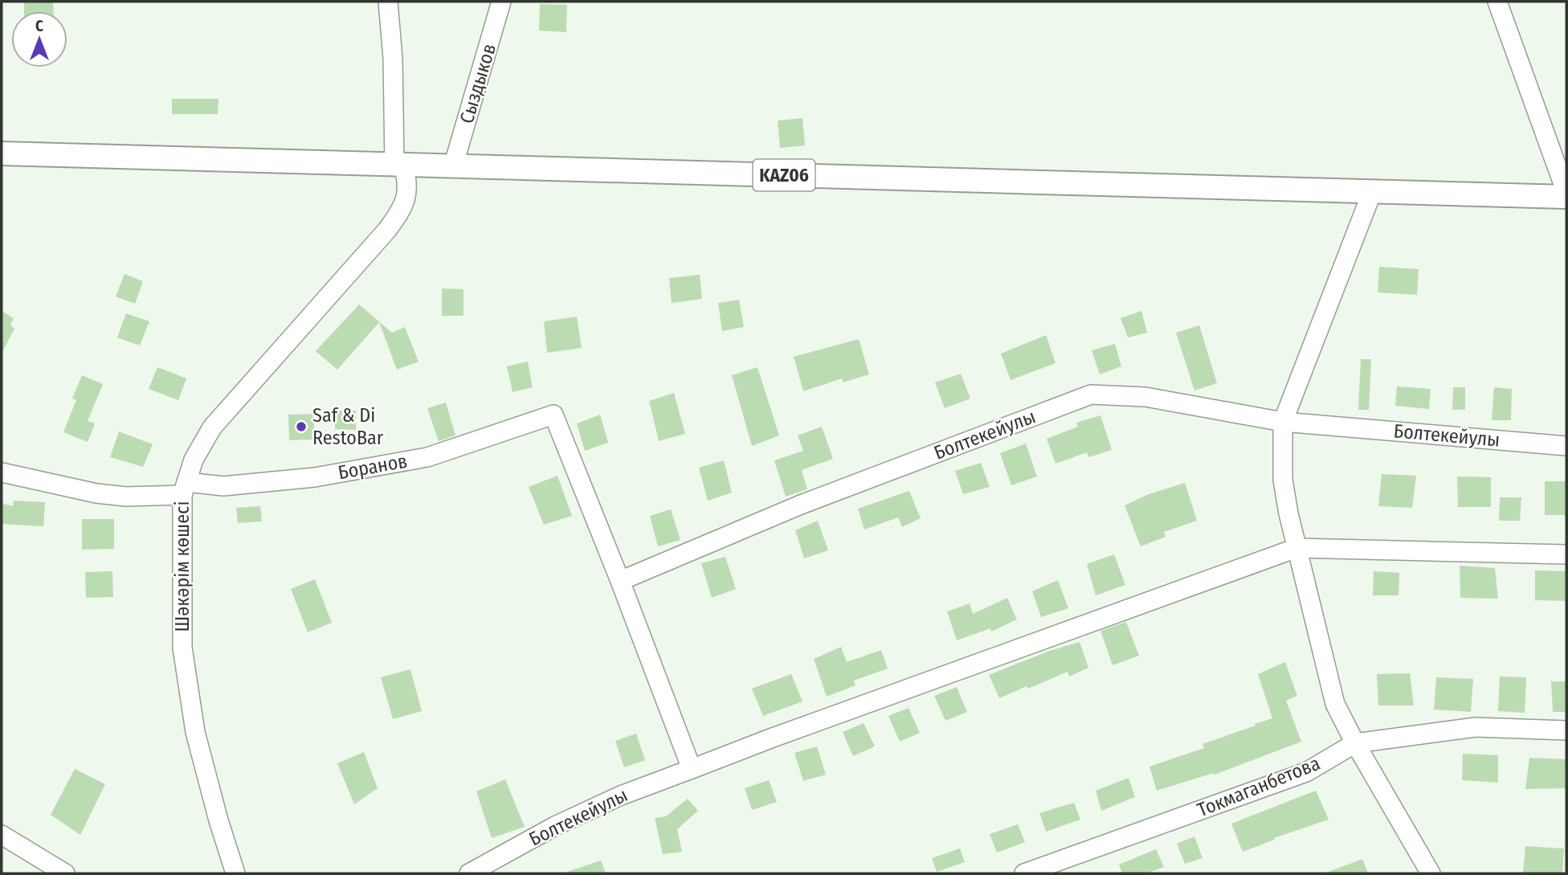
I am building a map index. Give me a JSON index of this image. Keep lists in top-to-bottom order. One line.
{"streets":{"main road":["KАZ06"],"street":["Сыздыков","Болтекейулы","Боранов","Шәкәрім көшесі","Токмаганбетова"]},"crossings":[["Сыздыков","KАZ06"],["KАZ06","Шәкәрім көшесі"],["Болтекейулы","Боранов"],["Боранов","Шәкәрім көшесі"]],"places":["Saf & Di RestoBar"],"north":"top"}
